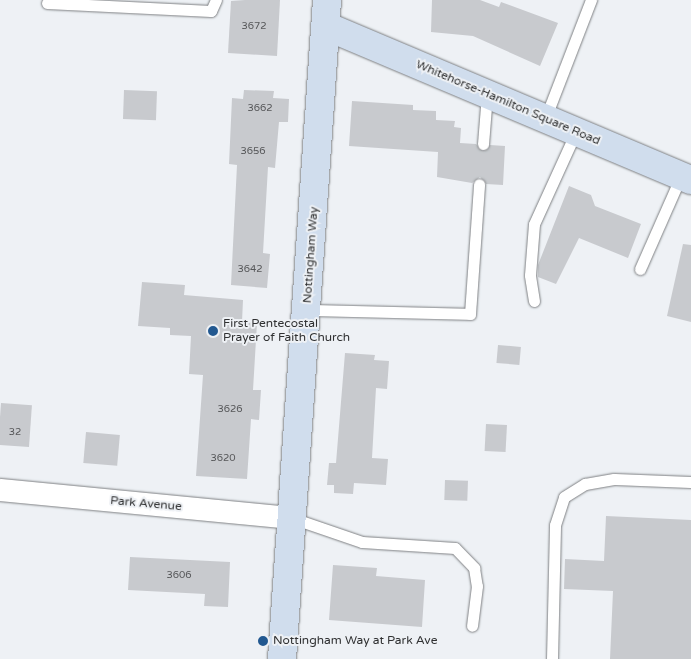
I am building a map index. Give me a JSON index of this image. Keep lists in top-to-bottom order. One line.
{"streets":{"street":["Whitehorse-Hamilton Square Road","Nottingham Way","Park Avenue"]},"crossings":[["Whitehorse-Hamilton Square Road","Nottingham Way"],["Nottingham Way","Park Avenue"]],"places":["First Pentecostal Prayer of Faith Church","Nottingham Way at Park Ave"],"house_numbers":["3672","3662","3656","3642","3626","32","3620","3606"]}
